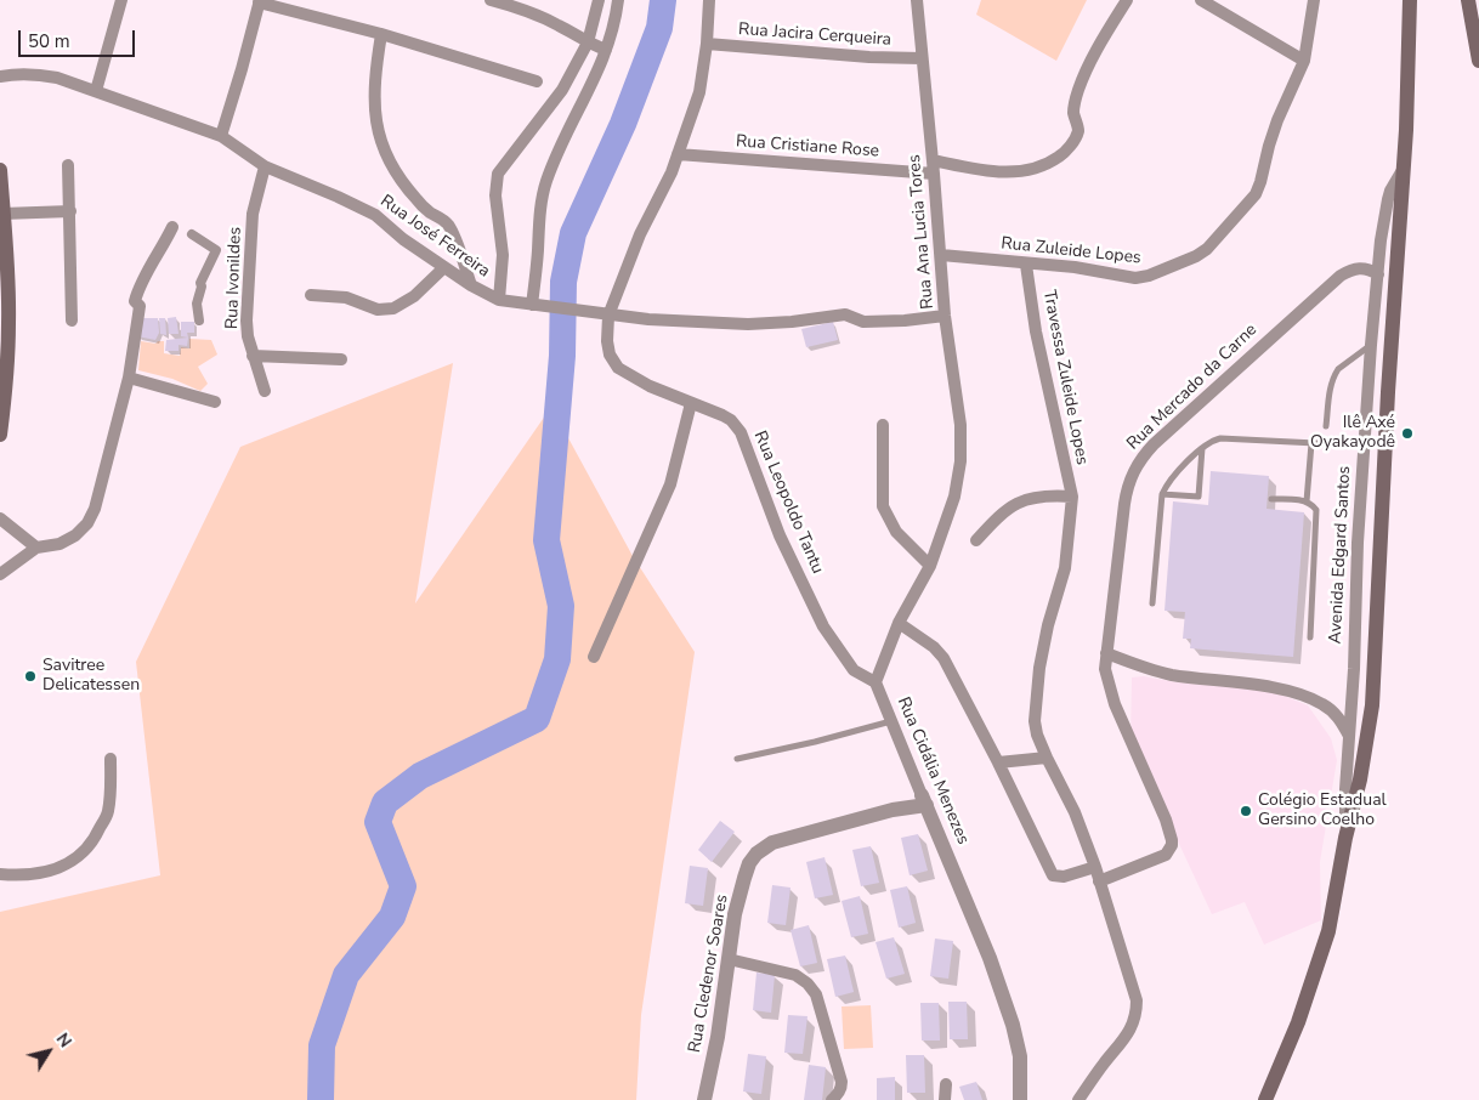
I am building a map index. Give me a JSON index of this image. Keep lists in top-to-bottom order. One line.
{"streets":{"main road":["Avenida Edgard Santos"],"street":["Rua Jacira Cerqueira","Rua Cristiane Rose","Rua Ana Lucia Tores","Rua José Ferreira","Rua Zuleide Lopes","Rua Ivonildes","Travessa Zuleide Lopes","Rua Mercado da Carne","Rua Leopoldo Tantu","Rua Cidália Menezes","Rua Cledenor Soares"]},"crossings":[["Rua Jacira Cerqueira","Rua Ana Lucia Tores"],["Rua Cristiane Rose","Rua Ana Lucia Tores"],["Rua Ana Lucia Tores","Rua José Ferreira"],["Rua Ana Lucia Tores","Rua Zuleide Lopes"],["Rua José Ferreira","Rua Ivonildes"],["Rua José Ferreira","Rua Leopoldo Tantu"],["Rua Zuleide Lopes","Travessa Zuleide Lopes"],["Travessa Zuleide Lopes","Rua Mercado da Carne"],["Rua Mercado da Carne","Avenida Edgard Santos"],["Rua Leopoldo Tantu","Rua Cidália Menezes"],["Rua Cidália Menezes","Rua Cledenor Soares"]],"places":["Ilê Axé Oyakayodê","Savitree Delicatessen","Colégio Estadual Gersino Coelho"],"scale_bar":"50 m","north":"top right"}
